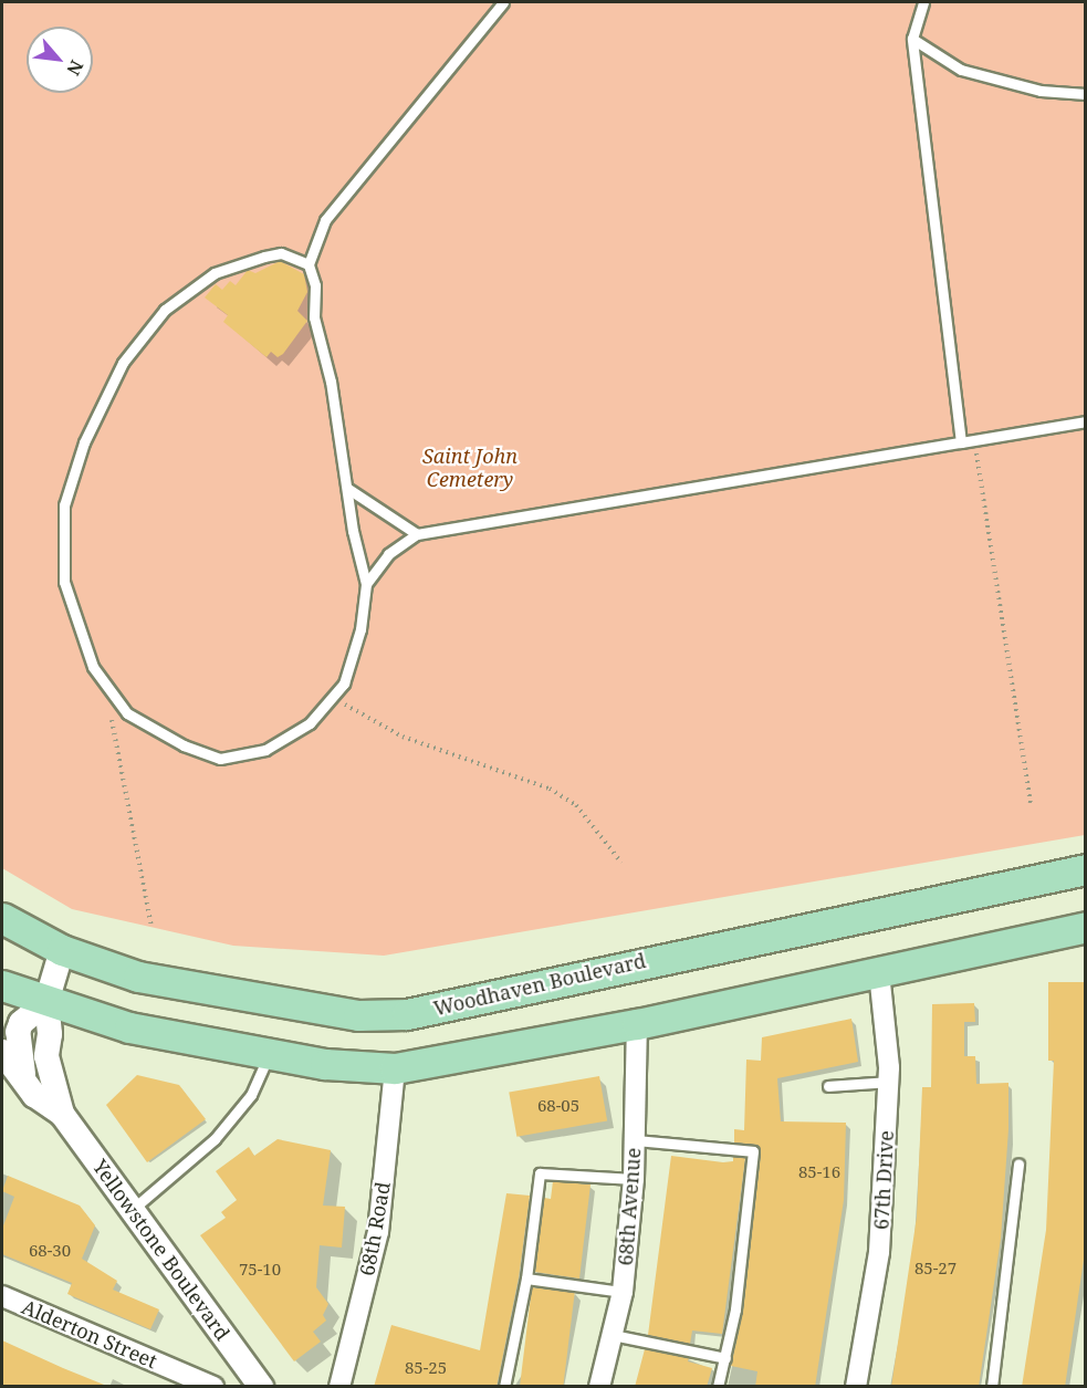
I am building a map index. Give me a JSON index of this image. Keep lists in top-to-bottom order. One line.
{"streets":{"main road":["Woodhaven Boulevard"],"street":["67th Drive","68th Avenue","68th Road","Yellowstone Boulevard","Alderton Street"]},"crossings":[["Woodhaven Boulevard","Yellowstone Boulevard"]],"parks":["Saint John Cemetery"],"house_numbers":["68-05","85-16","68-30","85-27","75-10","85-25"],"north":"bottom right"}
